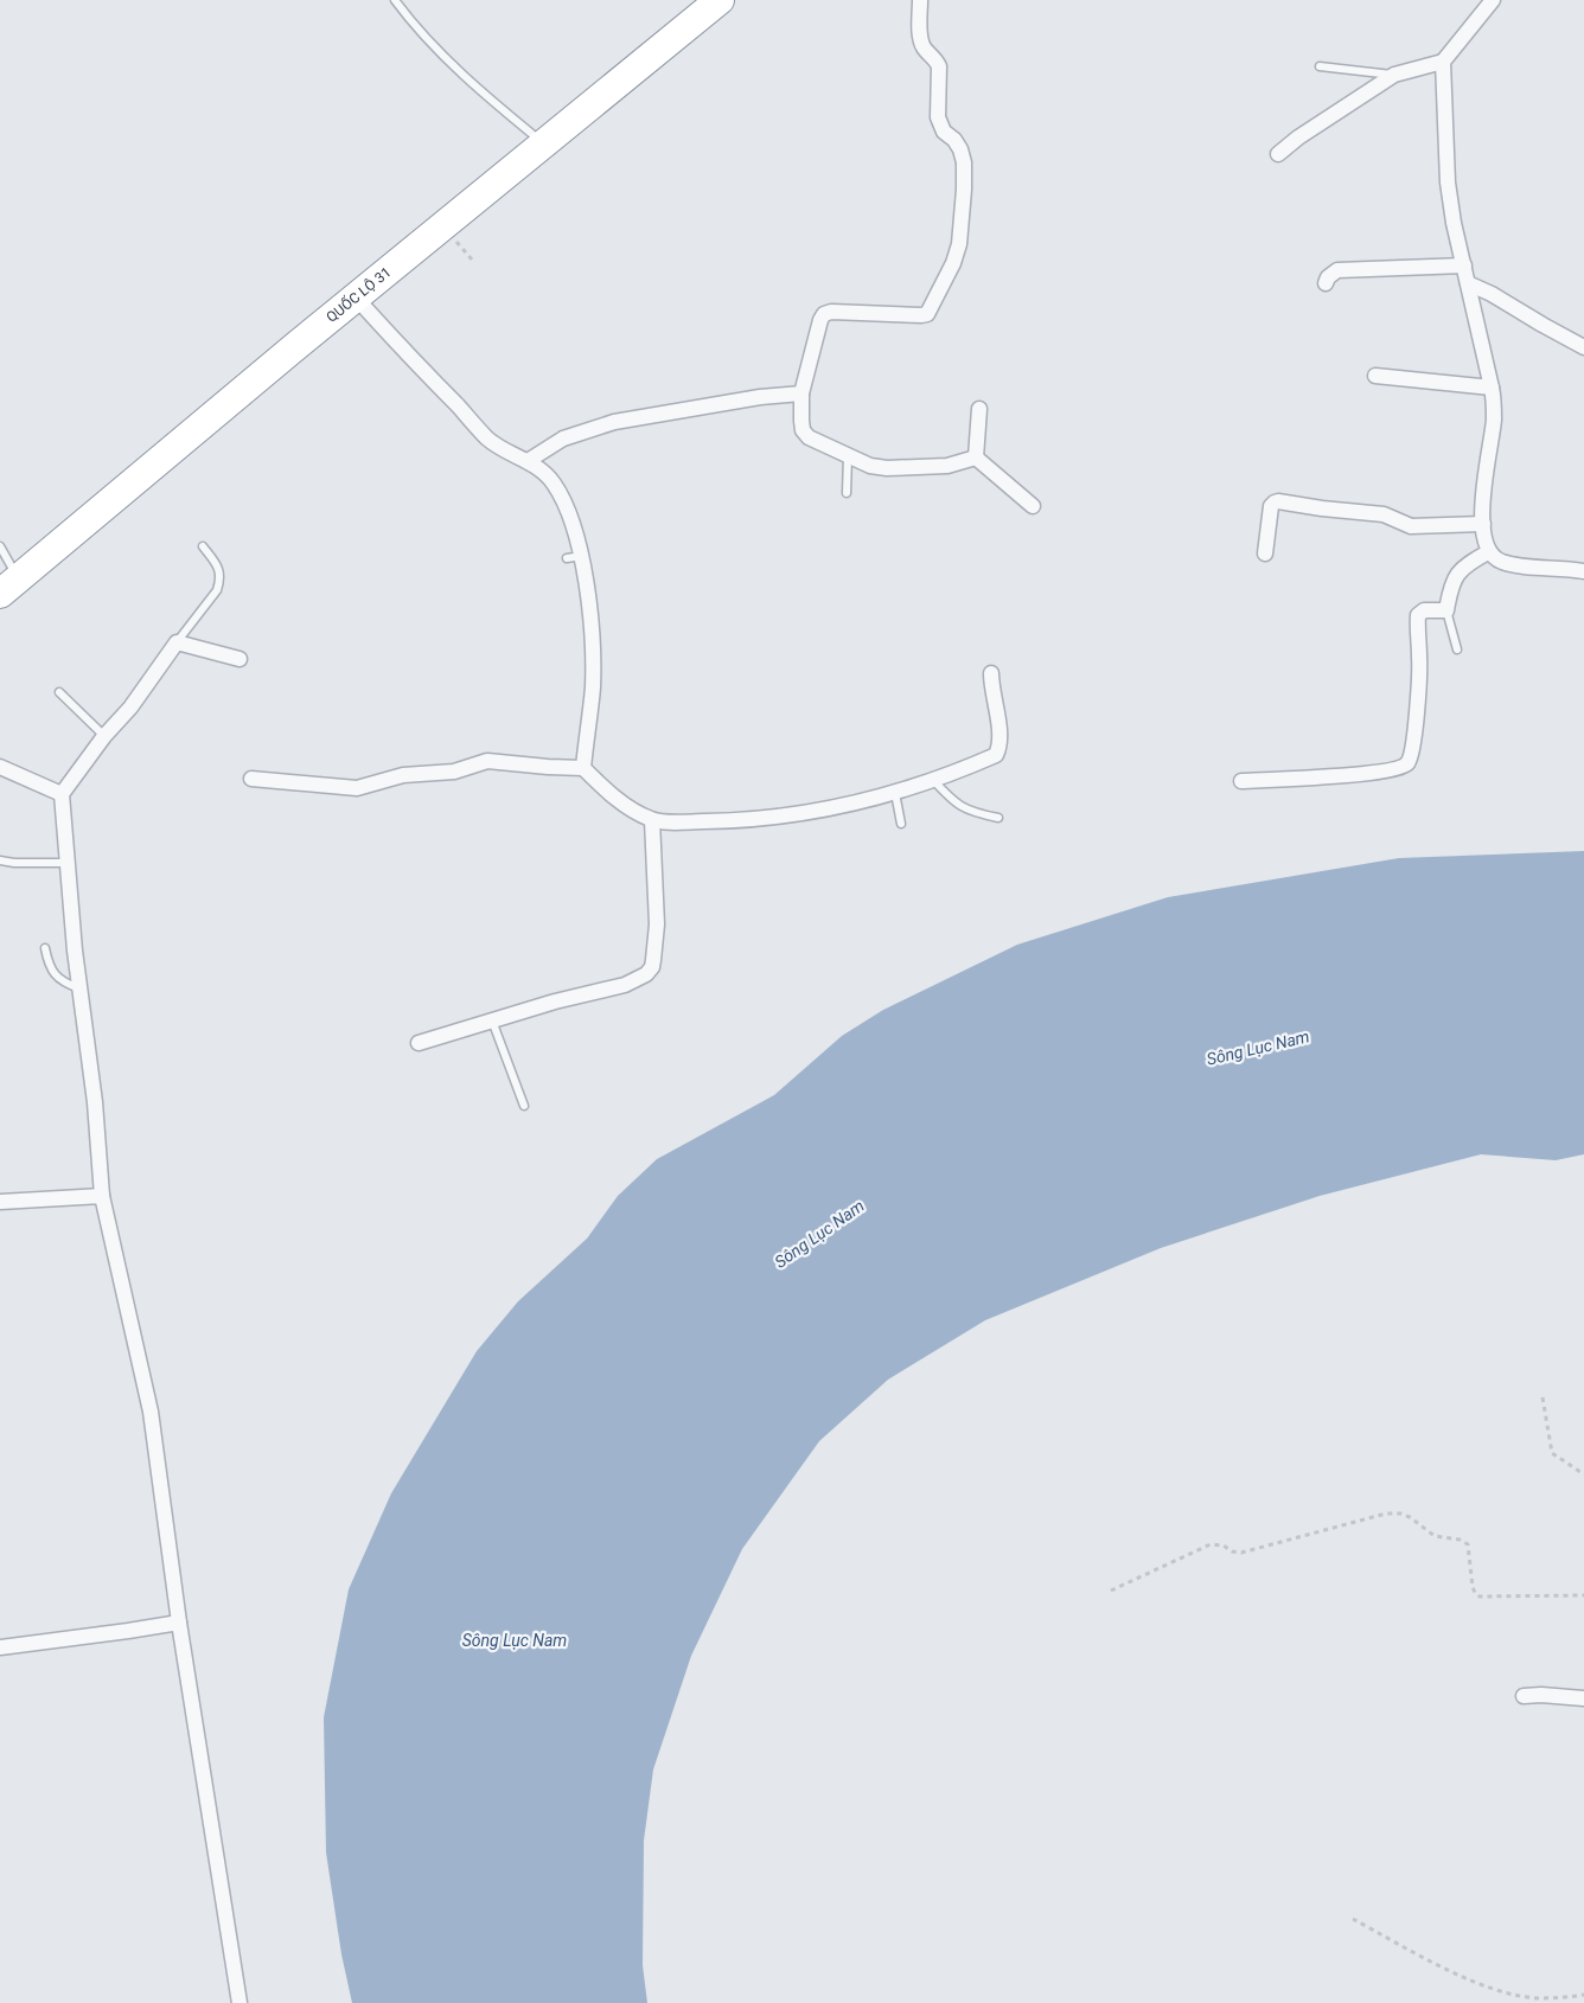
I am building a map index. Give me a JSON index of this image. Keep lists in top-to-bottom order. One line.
{"streets":{"highway":["QUỐC LỘ 31"]},"water":["Sông Lục Nam"]}
